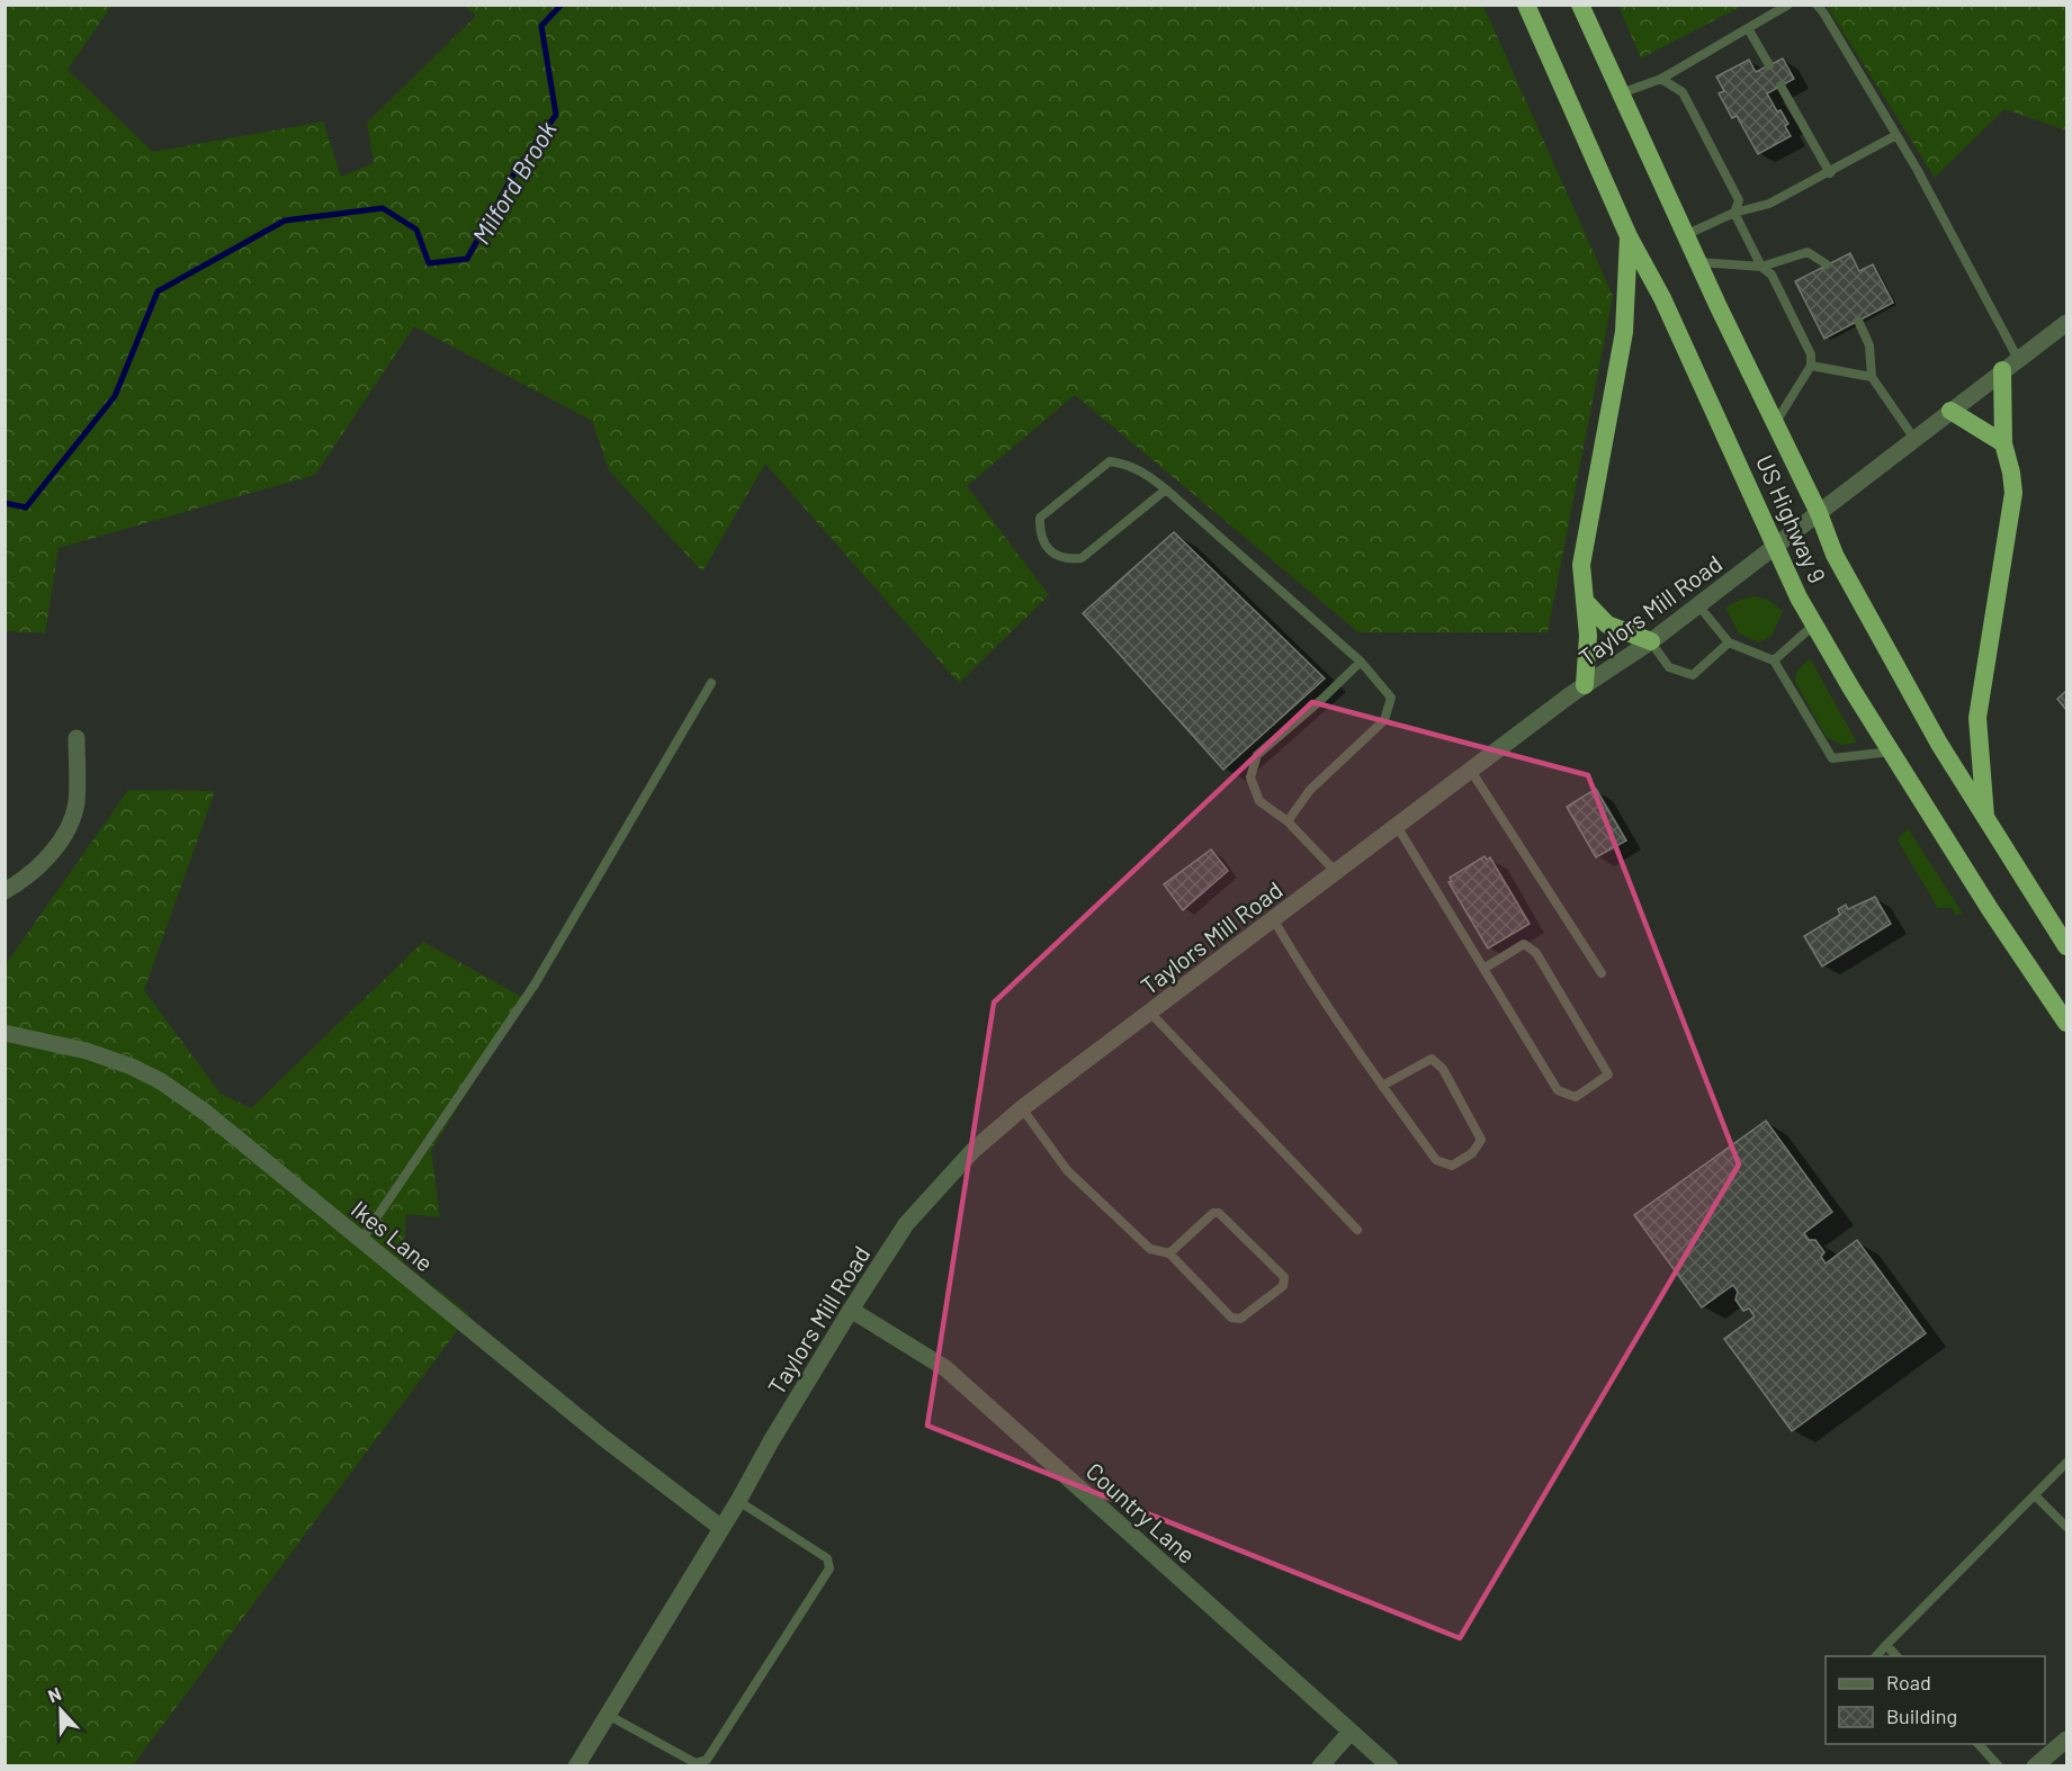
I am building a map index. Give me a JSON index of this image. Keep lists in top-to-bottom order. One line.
{"streets":{"highway":["US Highway 9"],"street":["Taylors Mill Road","Ikes Lane","Country Lane"]},"crossings":[["US Highway 9","Taylors Mill Road"],["Taylors Mill Road","Ikes Lane"],["Taylors Mill Road","Country Lane"]],"water":["Milford Brook"],"legend":["Road","Building"],"north":"top"}
